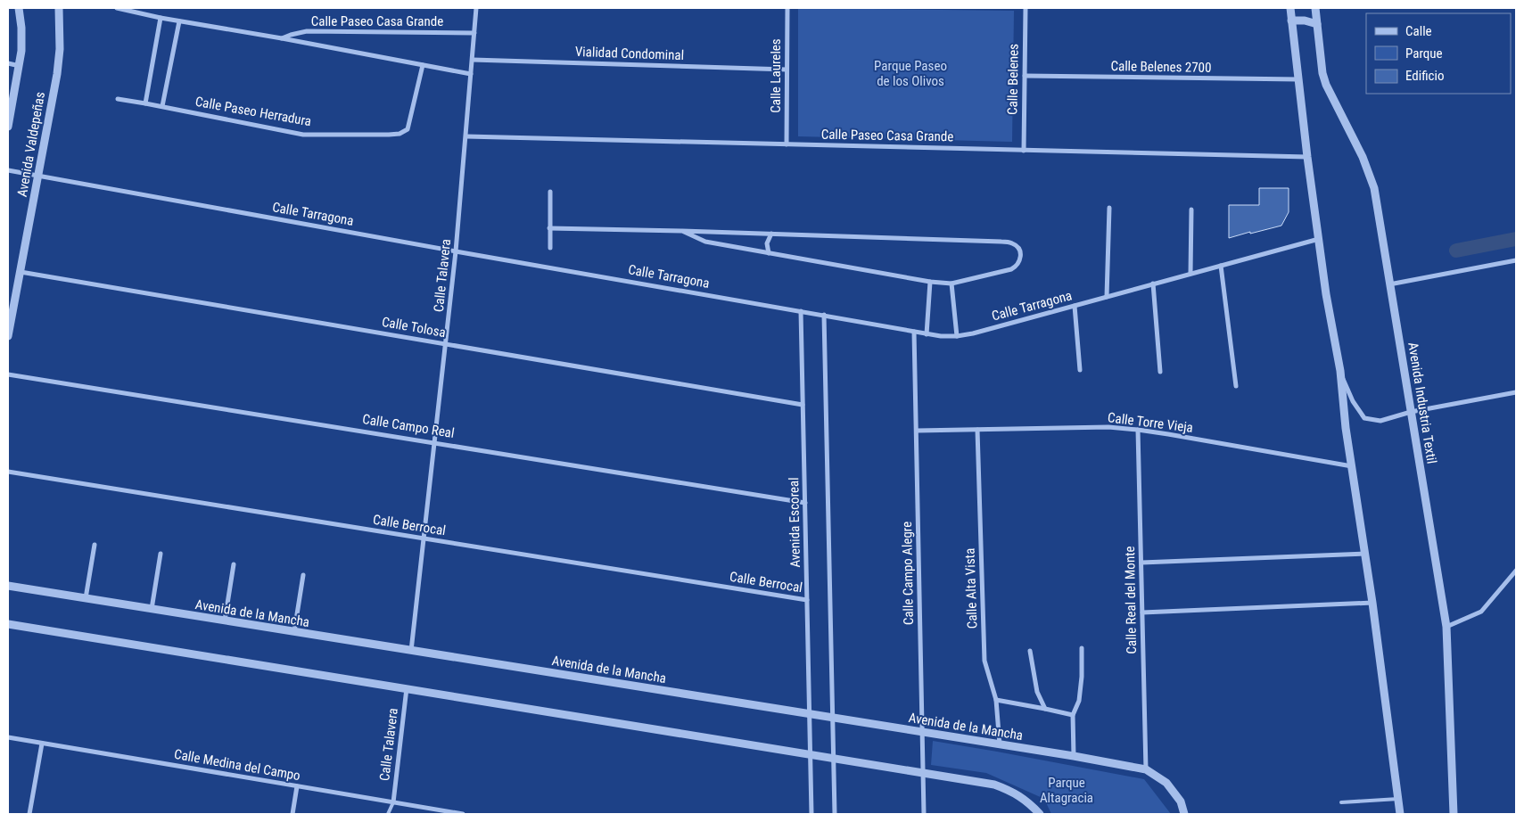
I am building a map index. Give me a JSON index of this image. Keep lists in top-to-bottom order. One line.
{"streets":{"street":["Calle Paseo Casa Grande","Vialidad Condominal","Calle Belenes 2700","Calle Laureles","Calle Belenes","Calle Paseo Herradura","Avenida Valdepeñas","Calle Tarragona","Calle Talavera","Calle Tolosa","Avenida Industria Textil","Calle Torre Vieja","Calle Campo Real","Avenida Escoreal","Calle Berrocal","Calle Campo Alegre","Calle Alta Vista","Calle Real del Monte","Avenida de la Mancha","Calle Medina del Campo"]},"crossings":[["Calle Paseo Casa Grande","Calle Laureles"],["Calle Paseo Casa Grande","Calle Belenes"],["Calle Paseo Casa Grande","Calle Paseo Herradura"],["Calle Paseo Casa Grande","Calle Talavera"],["Vialidad Condominal","Calle Laureles"],["Vialidad Condominal","Calle Talavera"],["Calle Belenes 2700","Calle Belenes"],["Avenida Valdepeñas","Calle Tarragona"],["Avenida Valdepeñas","Calle Tolosa"],["Calle Tarragona","Calle Talavera"],["Calle Tarragona","Avenida Escoreal"],["Calle Tarragona","Calle Campo Alegre"],["Calle Talavera","Calle Tolosa"],["Calle Talavera","Calle Campo Real"],["Calle Talavera","Calle Berrocal"],["Calle Talavera","Avenida de la Mancha"],["Calle Talavera","Calle Medina del Campo"],["Calle Tolosa","Avenida Escoreal"],["Calle Torre Vieja","Calle Campo Alegre"],["Calle Torre Vieja","Calle Alta Vista"],["Calle Torre Vieja","Calle Real del Monte"],["Calle Campo Real","Avenida Escoreal"],["Avenida Escoreal","Calle Berrocal"],["Avenida Escoreal","Avenida de la Mancha"],["Calle Campo Alegre","Avenida de la Mancha"],["Calle Alta Vista","Avenida de la Mancha"],["Calle Real del Monte","Avenida de la Mancha"]],"parks":["Parque Paseo de los Olivos","Parque Altagracia"],"legend":["Calle","Parque","Edificio"]}
